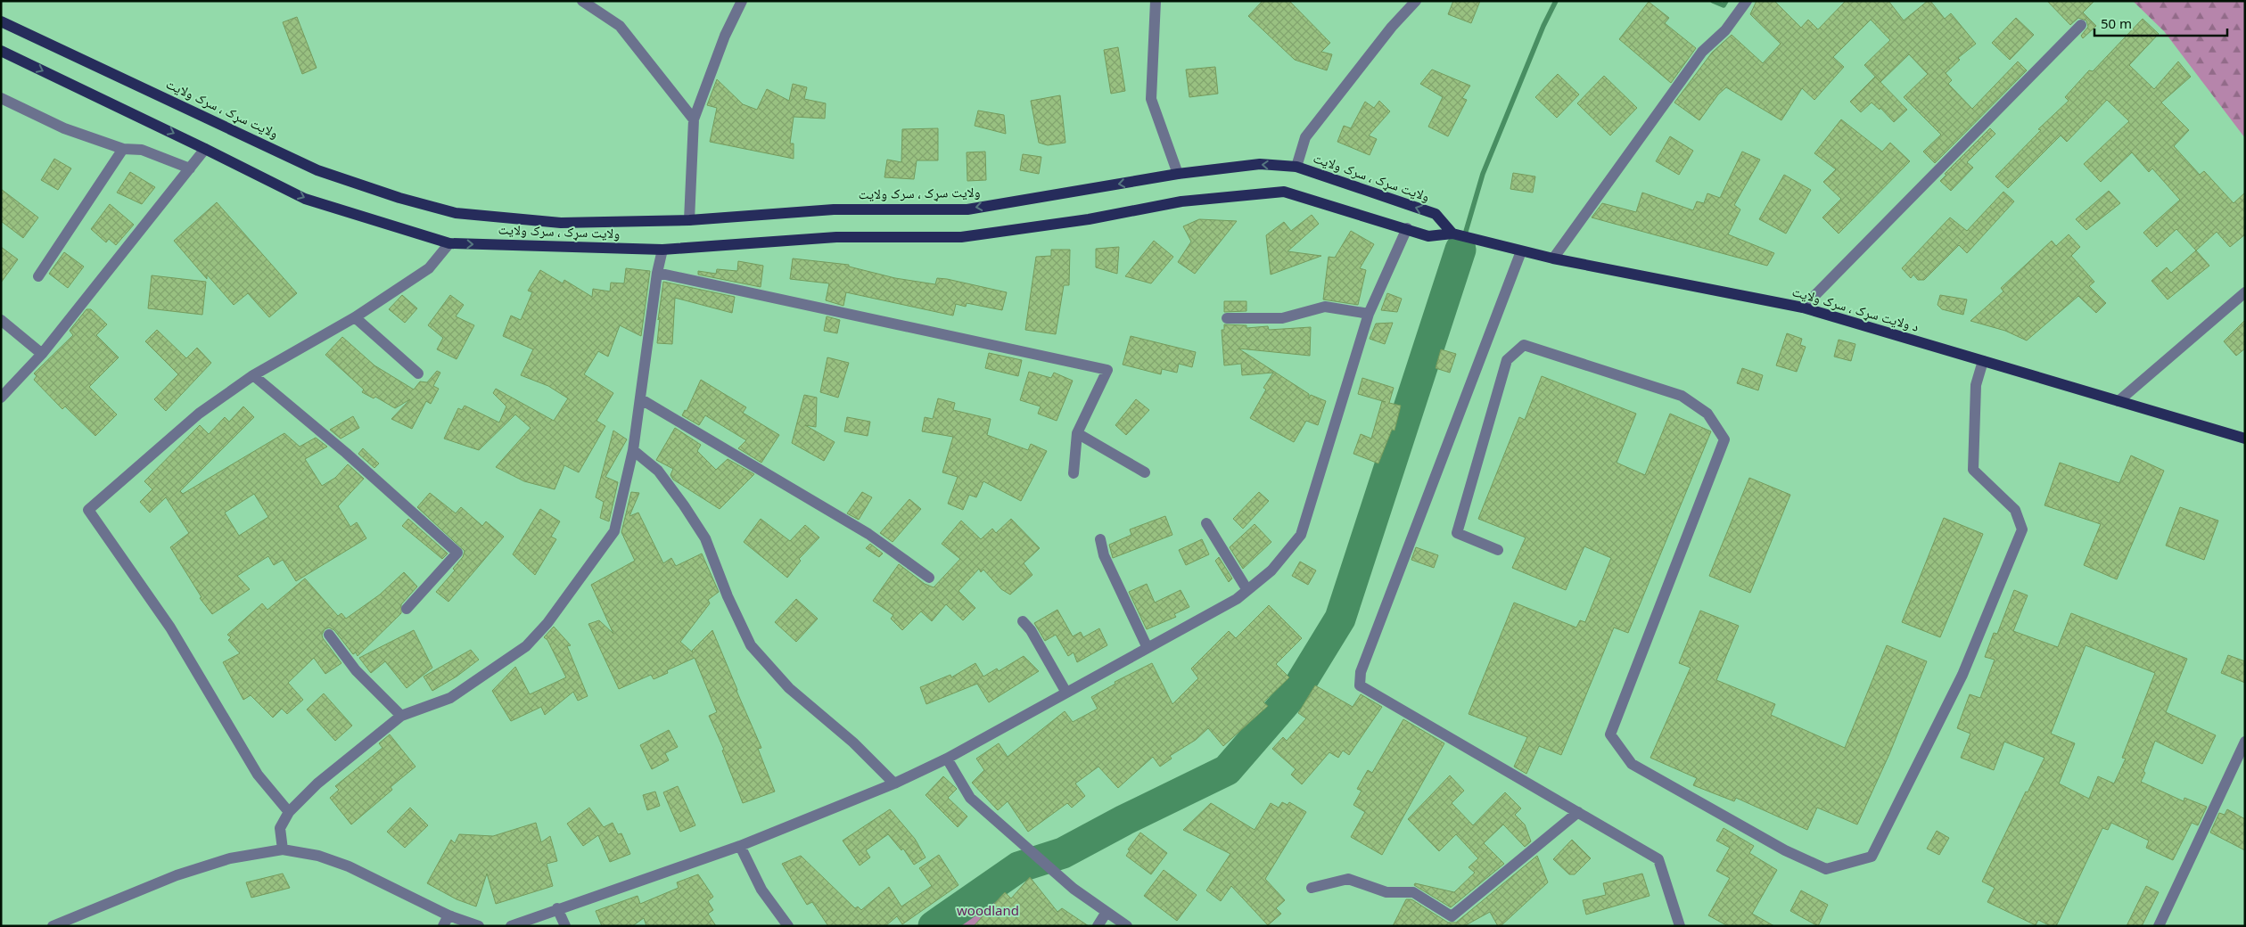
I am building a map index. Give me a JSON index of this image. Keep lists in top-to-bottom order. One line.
{"streets":{"main road":["ولایت سړک ، سرک ولایت","د ولایت سړک ، سرک ولایت"]},"crossings":[["ولایت سړک ، سرک ولایت","د ولایت سړک ، سرک ولایت"]],"parks":["woodland"],"scale_bar":"50 m"}
